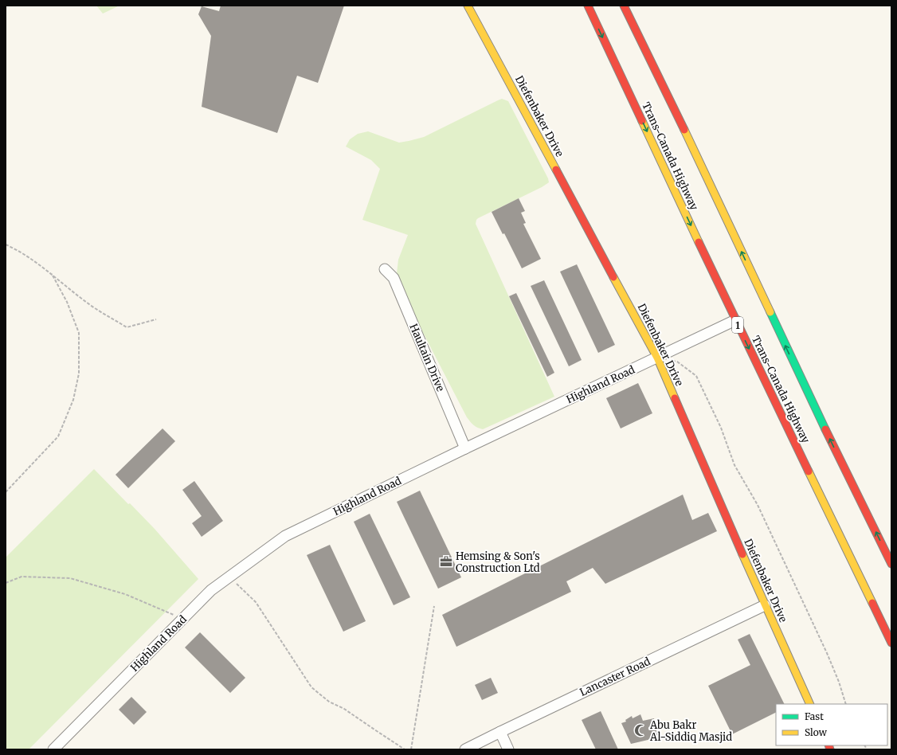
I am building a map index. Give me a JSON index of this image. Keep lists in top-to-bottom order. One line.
{"streets":{"main road":["Diefenbaker Drive","Trans-Canada Highway","1"],"street":["Haultain Drive","Highland Road","Lancaster Road"]},"crossings":[["Diefenbaker Drive","Highland Road"],["Diefenbaker Drive","Lancaster Road"],["Trans-Canada Highway","Highland Road"],["Haultain Drive","Highland Road"]],"places":{"office":["Hemsing & Son's Construction Ltd"],"mosque":["Abu Bakr Al-Siddiq Masjid"]},"legend":["Fast","Slow"]}
